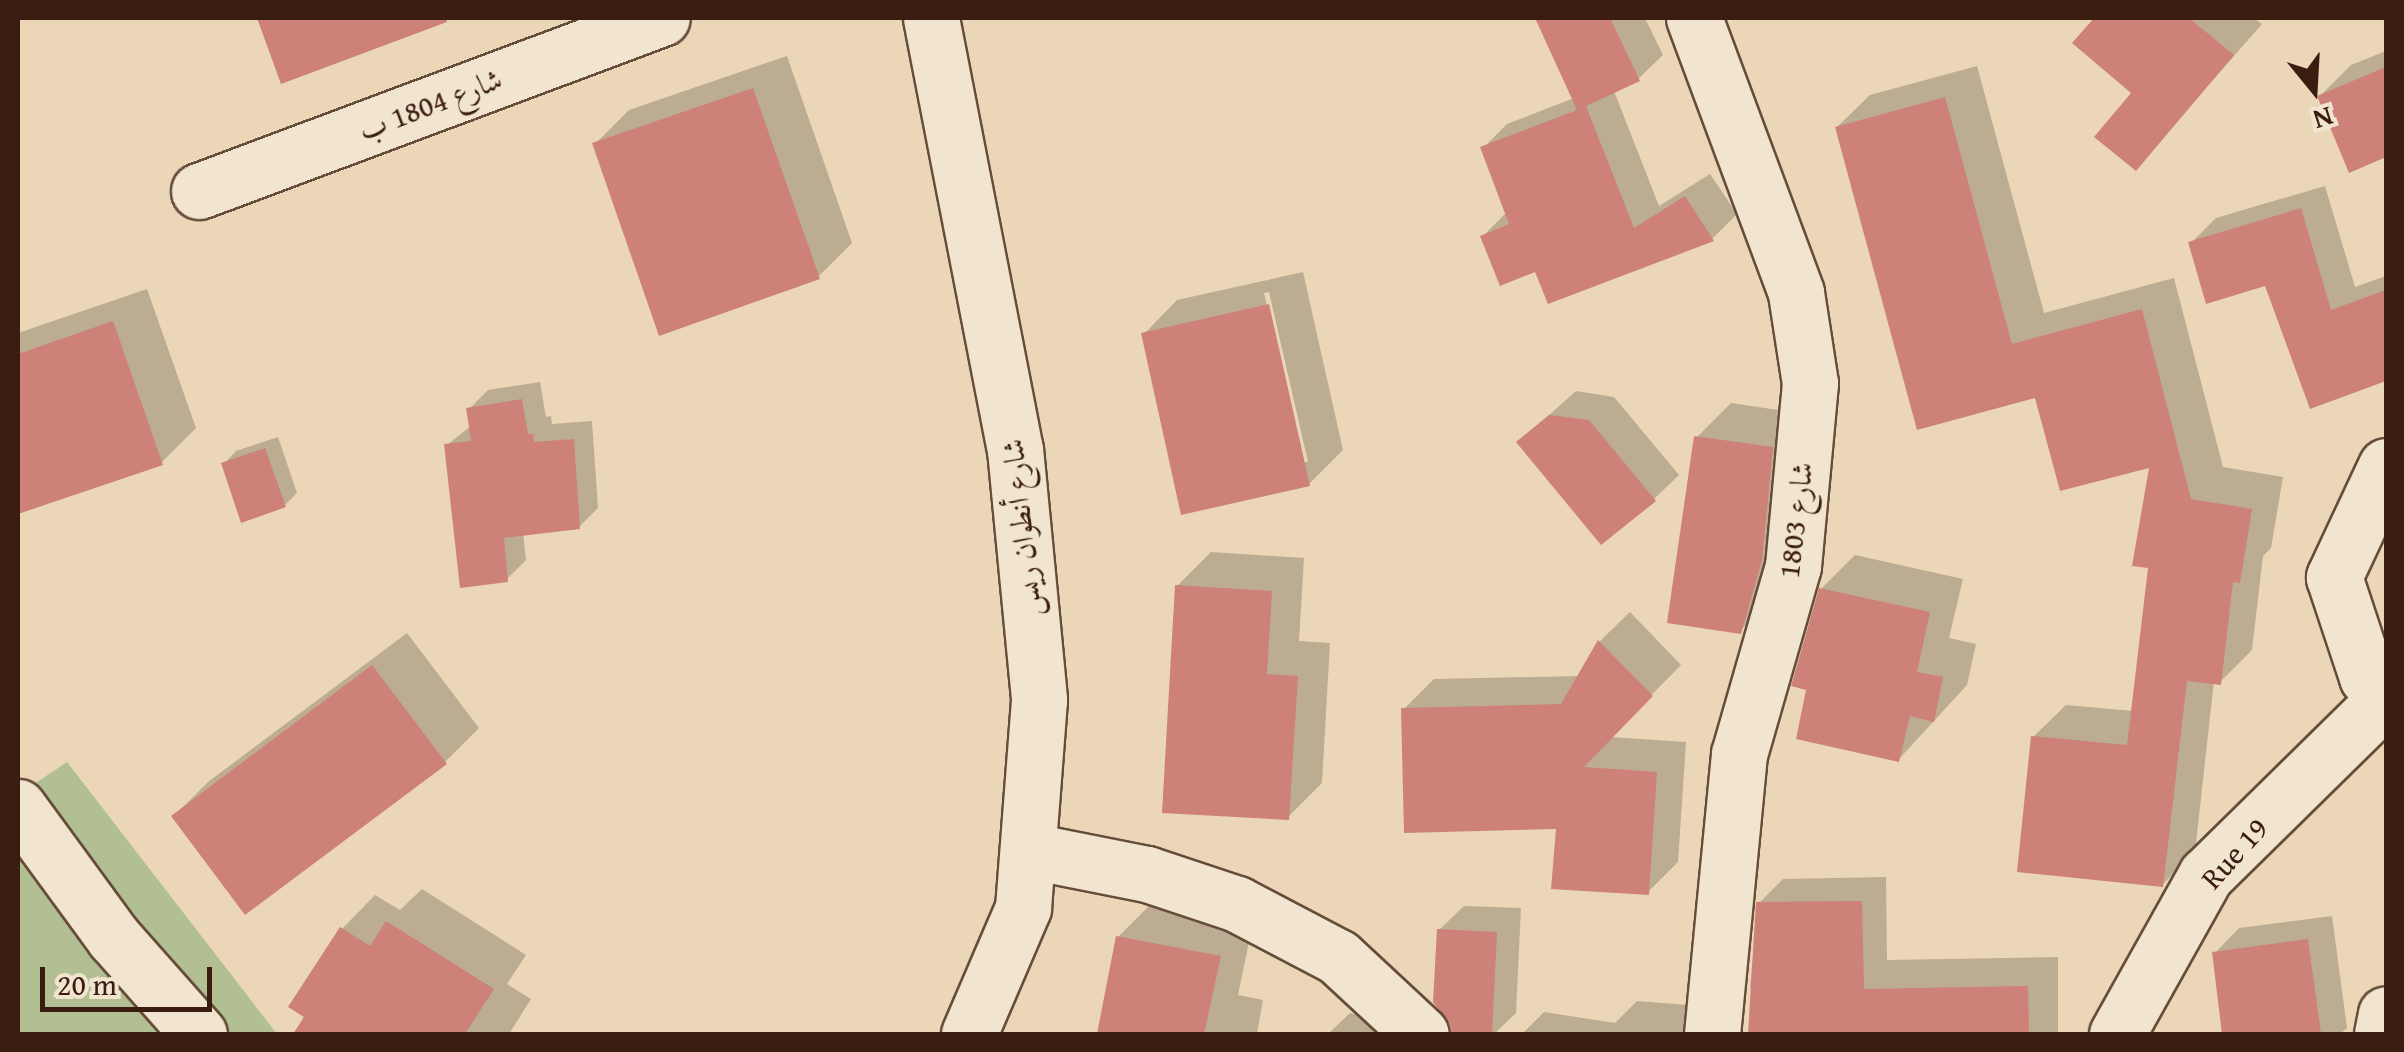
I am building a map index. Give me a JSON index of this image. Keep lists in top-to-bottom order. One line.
{"streets":{"street":["شارع 1804 ب","شارع 1803","شارع أنطوان ريس","Rue 19"]},"scale_bar":"20 m","north":"bottom"}
